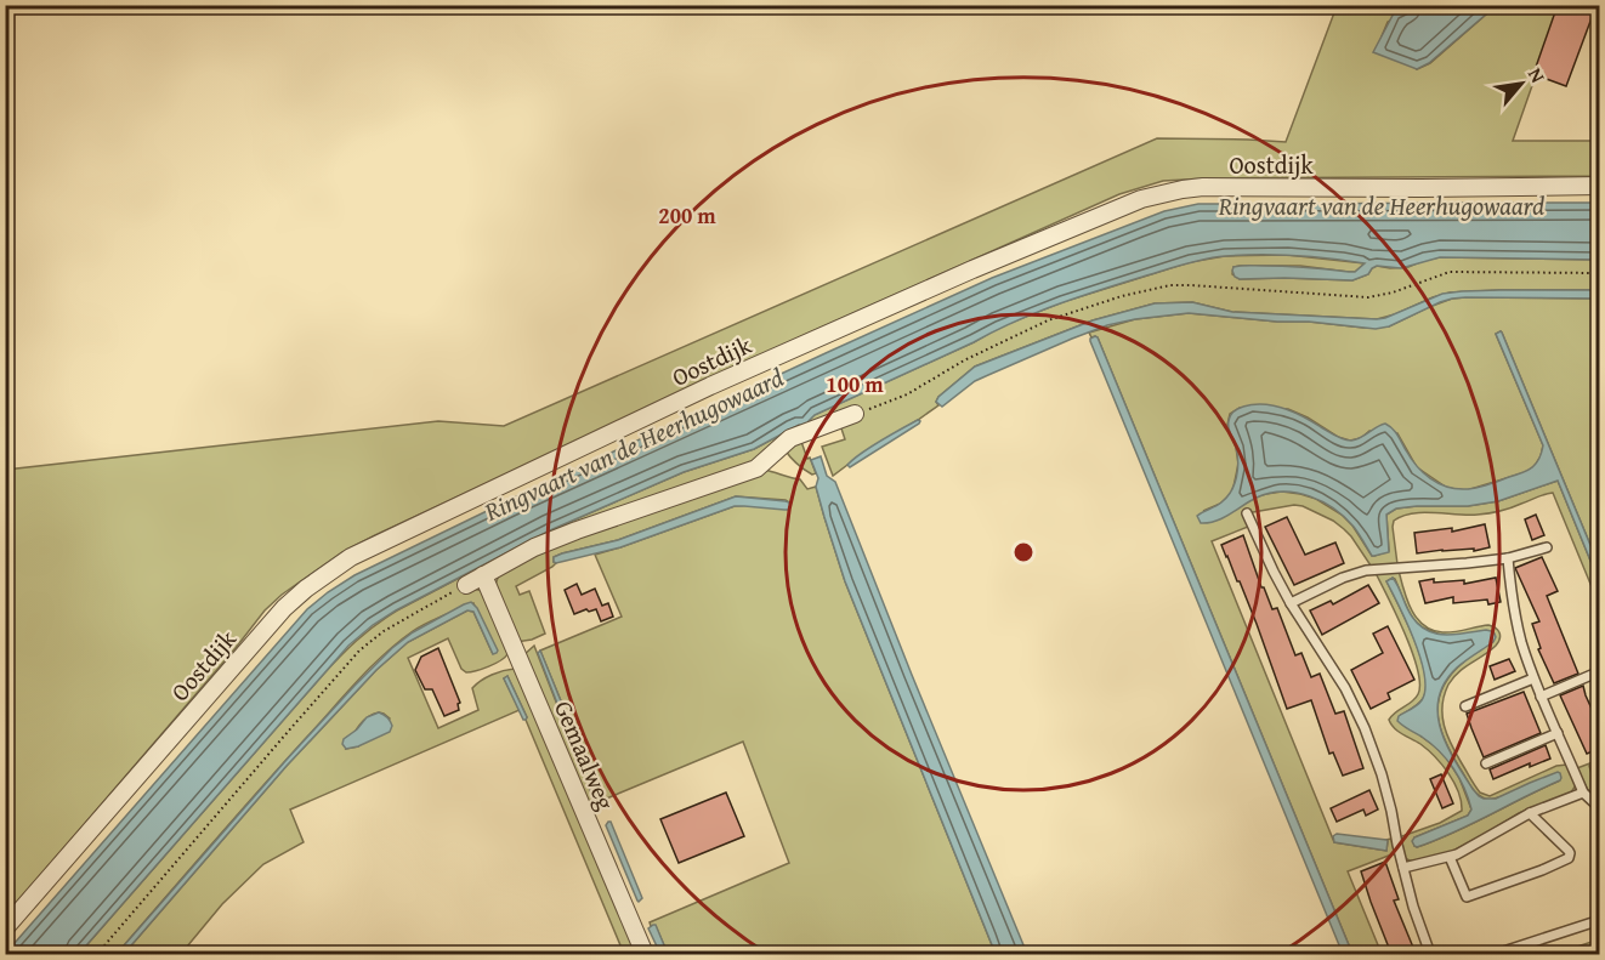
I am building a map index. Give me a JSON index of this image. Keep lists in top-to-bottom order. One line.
{"streets":{"street":["Oostdijk","Gemaalweg"]},"water":["Ringvaart van de Heerhugowaard"],"north":"top right","rings":["200 m","100 m"]}
